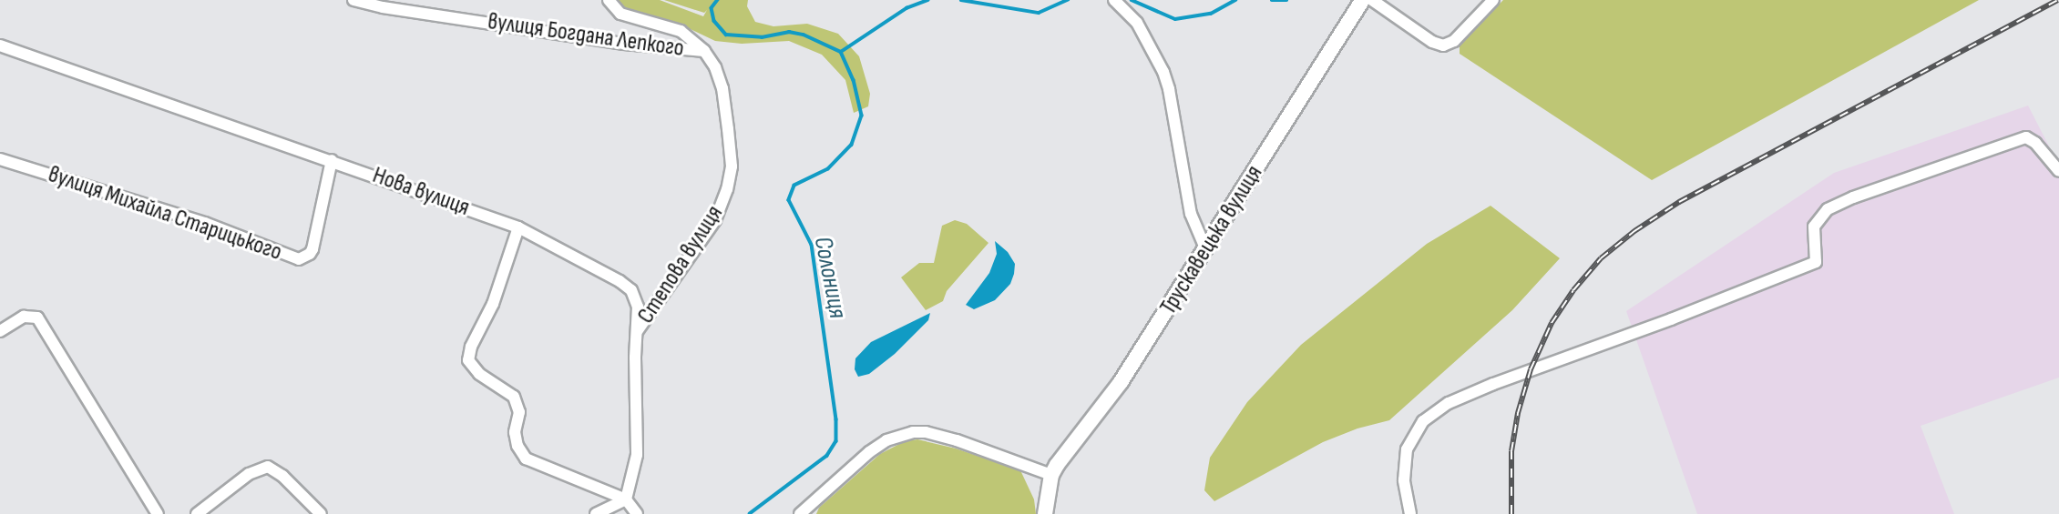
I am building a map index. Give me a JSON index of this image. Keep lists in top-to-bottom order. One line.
{"streets":{"street":["вулиця Богдана Лепкого","Нова вулиця","вулиця Михайла Старицького","Трускавецька вулиця","Степова вулиця"]},"crossings":[["вулиця Богдана Лепкого","Степова вулиця"],["Нова вулиця","вулиця Михайла Старицького"],["Нова вулиця","Степова вулиця"]],"water":["Солониця"]}
